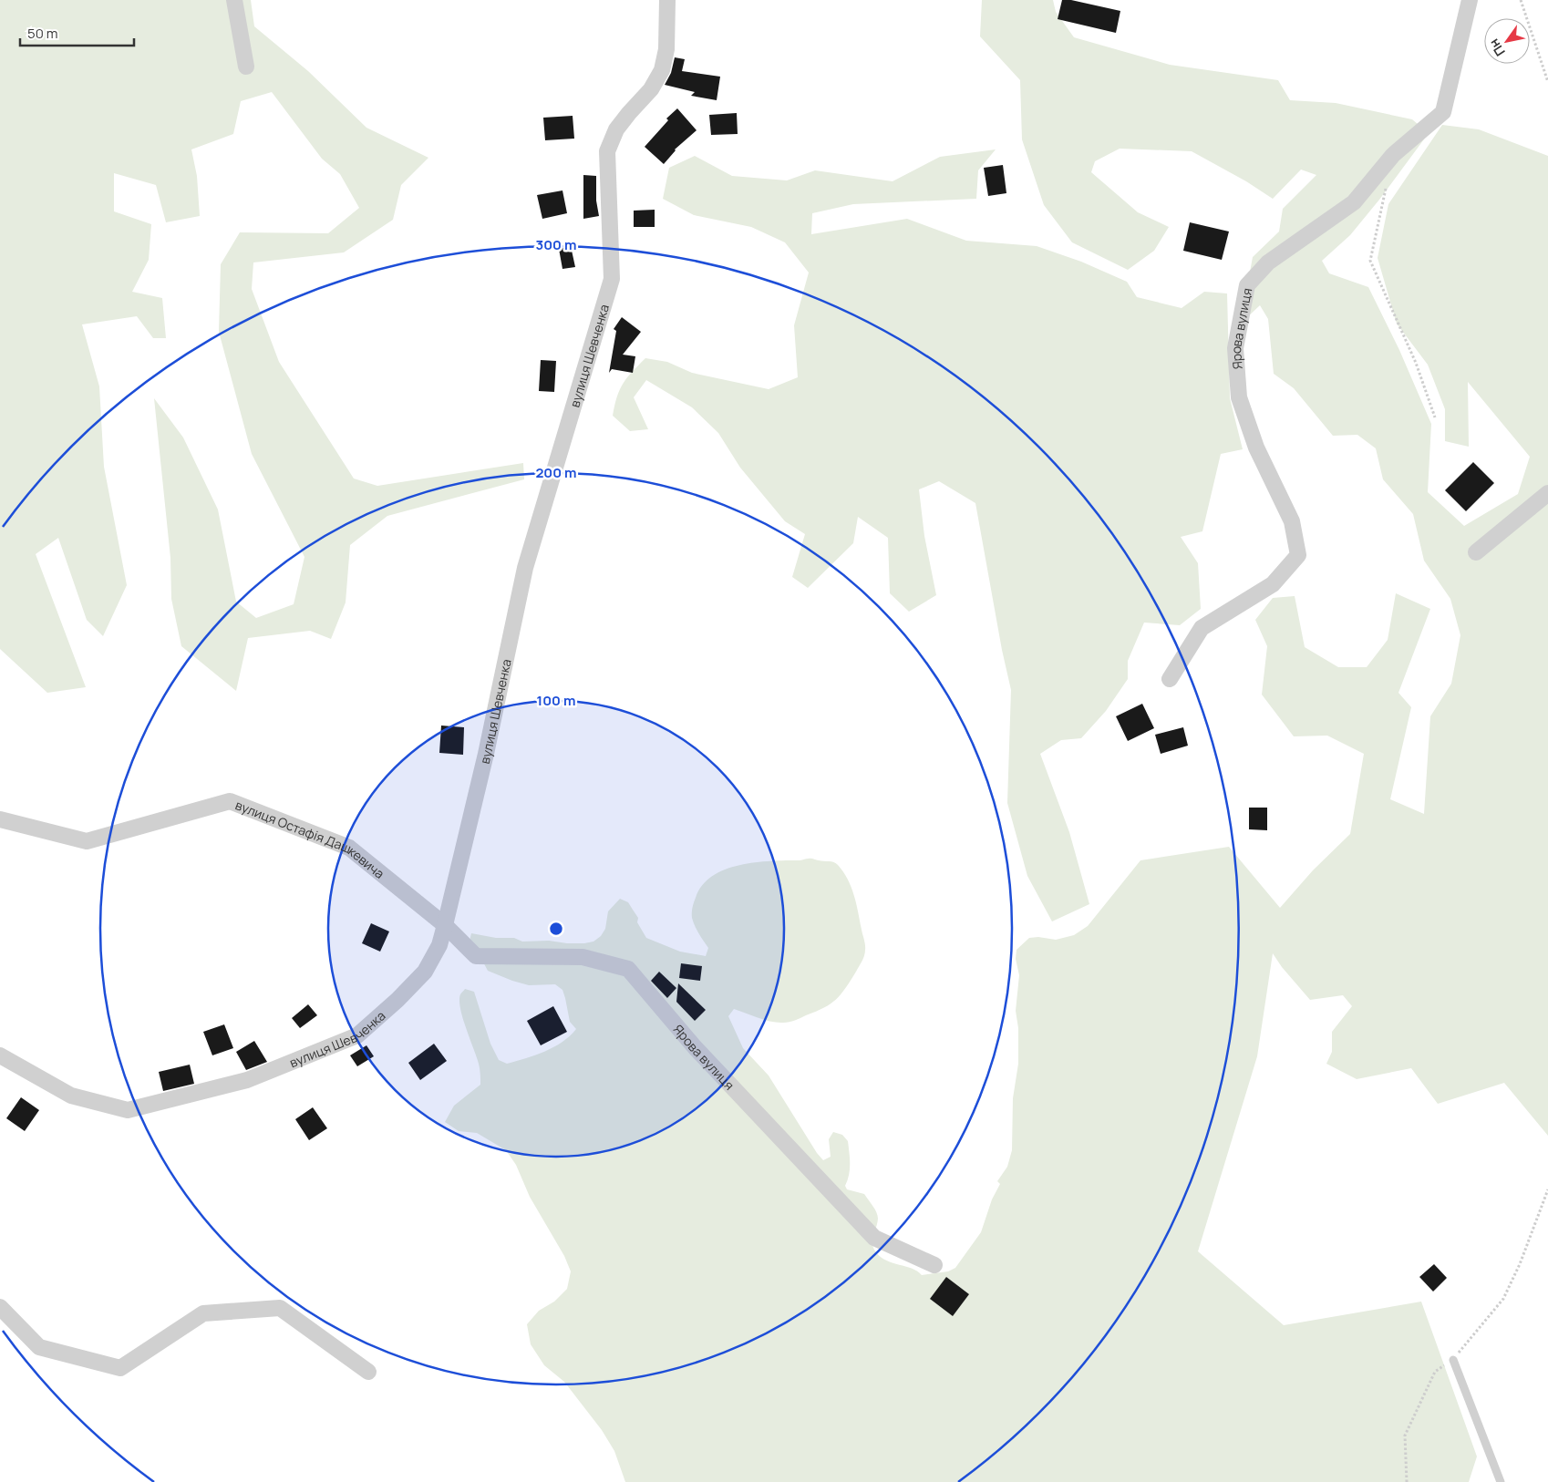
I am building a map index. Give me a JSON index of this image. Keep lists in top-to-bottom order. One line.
{"streets":{"street":["Ярова вулиця","вулиця Шевченка","вулиця Остафія Дашкевича"]},"crossings":[["Ярова вулиця","вулиця Шевченка"],["Ярова вулиця","вулиця Остафія Дашкевича"],["вулиця Шевченка","вулиця Остафія Дашкевича"]],"scale_bar":"50 m","north":"bottom left","rings":["300 m","200 m","100 m"]}
